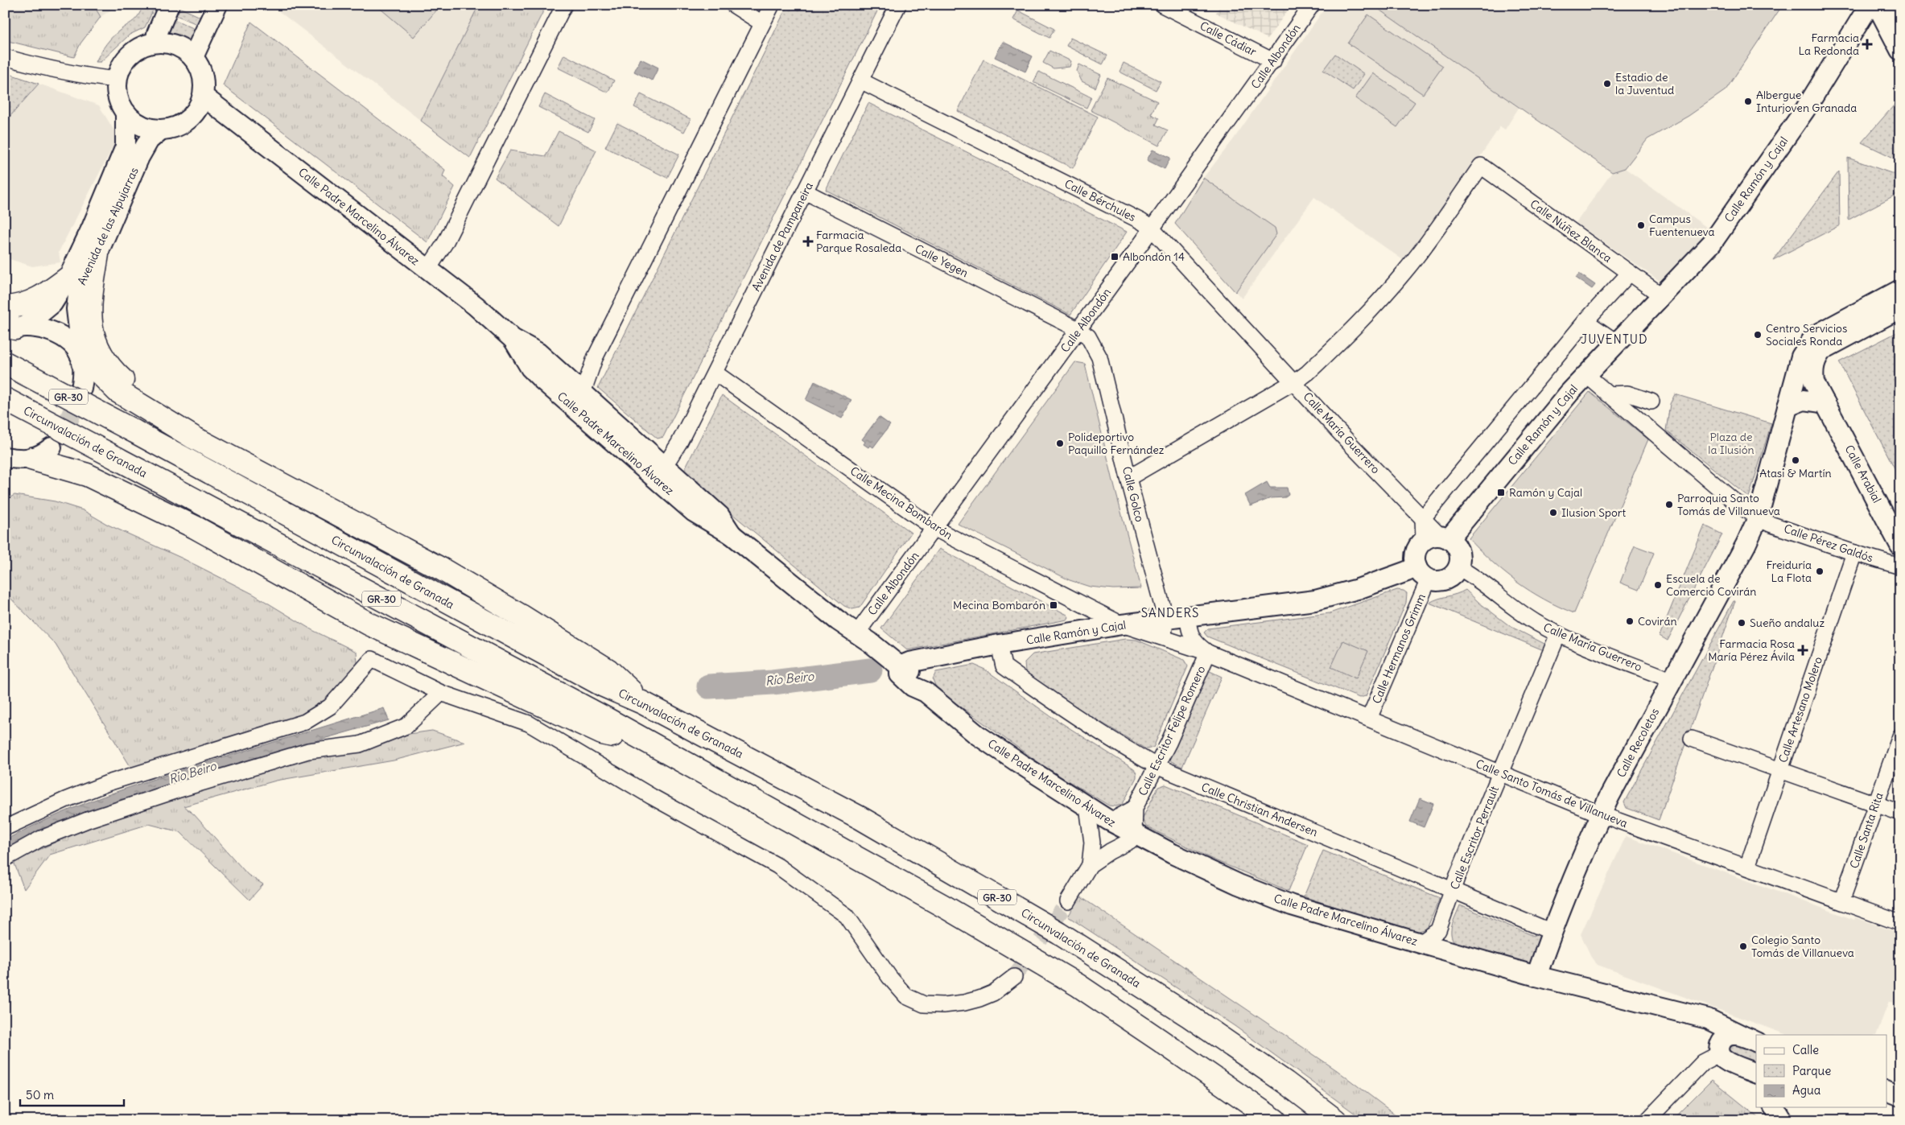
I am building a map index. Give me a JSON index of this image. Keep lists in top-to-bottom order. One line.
{"streets":{"highway":["GR-30","Circunvalación de Granada"],"main road":["Calle Ramón y Cajal","Calle Padre Marcelino Álvarez","Avenida de las Alpujarras","Calle Arabial","Calle Recoletos"],"street":["Calle Cádiar","Calle Albondón","Calle Bérchules","Calle Núñez Blanca","Avenida de Pampaneira","Calle Yegen","Calle María Guerrero","Calle Golco","Calle Mecina Bombarón","Calle Pérez Galdós","Calle Hermanos Grimm","Calle Artesano Molero","Calle Escritor Felipe Romero","Calle Santo Tomás de Villanueva","Calle Christian Andersen","Calle Santa Rita","Calle Escritor Perrault"]},"crossings":[["Calle Cádiar","Calle Albondón"],["Calle Albondón","Calle Bérchules"],["Calle Albondón","Calle Padre Marcelino Álvarez"],["Calle Albondón","Calle Yegen"],["Calle Albondón","Calle Golco"],["Calle Albondón","Calle Mecina Bombarón"],["Calle Ramón y Cajal","Calle Padre Marcelino Álvarez"],["Calle Ramón y Cajal","Calle Núñez Blanca"],["Calle Ramón y Cajal","Calle María Guerrero"],["Calle Ramón y Cajal","Calle Golco"],["Calle Ramón y Cajal","Calle Mecina Bombarón"],["Calle Ramón y Cajal","Calle Hermanos Grimm"],["Calle Ramón y Cajal","Calle Santo Tomás de Villanueva"],["Calle Ramón y Cajal","Calle Christian Andersen"],["Calle Bérchules","Calle Núñez Blanca"],["Calle Bérchules","Avenida de Pampaneira"],["Calle Bérchules","Calle María Guerrero"],["Calle Padre Marcelino Álvarez","Avenida de las Alpujarras"],["Calle Padre Marcelino Álvarez","Avenida de Pampaneira"],["Calle Padre Marcelino Álvarez","Calle Escritor Felipe Romero"],["Calle Padre Marcelino Álvarez","Calle Recoletos"],["Calle Núñez Blanca","Calle María Guerrero"],["Avenida de Pampaneira","Calle Yegen"],["Avenida de Pampaneira","Calle Mecina Bombarón"],["Calle Yegen","Calle Golco"],["Calle María Guerrero","Calle Hermanos Grimm"],["Calle María Guerrero","Calle Recoletos"],["Calle María Guerrero","Calle Escritor Perrault"],["Calle Mecina Bombarón","Calle Santo Tomás de Villanueva"],["Calle Pérez Galdós","Calle Artesano Molero"],["Calle Pérez Galdós","Calle Recoletos"],["Calle Hermanos Grimm","Calle Santo Tomás de Villanueva"],["Calle Artesano Molero","Calle Santo Tomás de Villanueva"],["Calle Escritor Felipe Romero","Calle Santo Tomás de Villanueva"],["Calle Escritor Felipe Romero","Calle Christian Andersen"],["Calle Recoletos","Calle Santo Tomás de Villanueva"],["Calle Recoletos","Calle Christian Andersen"],["Calle Santo Tomás de Villanueva","Calle Santa Rita"],["Calle Santo Tomás de Villanueva","Calle Escritor Perrault"],["Calle Christian Andersen","Calle Escritor Perrault"]],"districts":["JUVENTUD","SANDERS"],"water":["Río Beiro"],"parks":["Plaza de la Ilusión"],"places":{"health":["Farmacia La Redonda","Farmacia Parque Rosaleda","Farmacia Rosa María Pérez Ávila"],"other":["Estadio de la Juventud","Albergue Inturjoven Granada","Campus Fuentenueva","Centro Servicios Sociales Ronda","Polideportivo Paquillo Fernández","Atasi & Martín","Parroquia Santo Tomás de Villanueva","Ilusion Sport","Freiduría La Flota","Escuela de Comercio Covirán","Covirán","Sueño andaluz","Colegio Santo Tomás de Villanueva"],"transit":["Albondón 14","Ramón y Cajal","Mecina Bombarón"]},"legend":["Calle","Parque","Agua"],"scale_bar":"50 m"}
